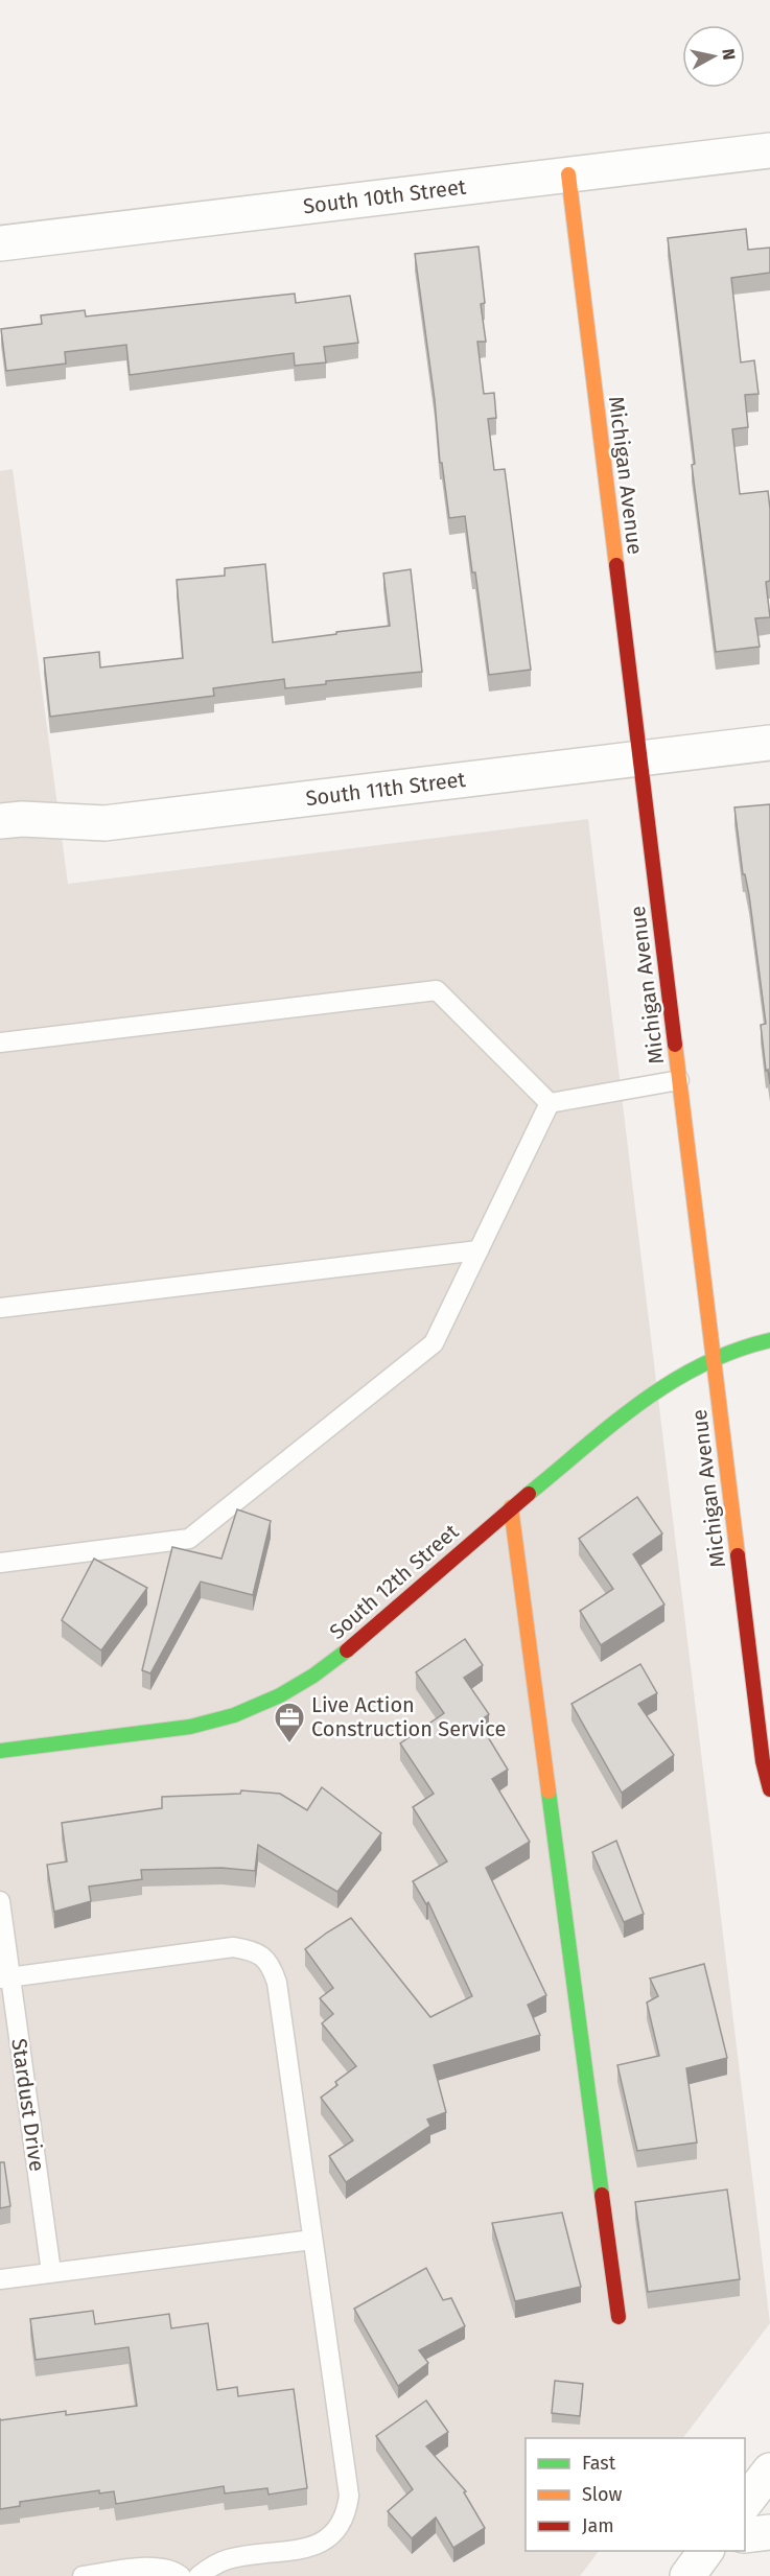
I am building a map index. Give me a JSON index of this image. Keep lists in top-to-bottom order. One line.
{"streets":{"street":["South 10th Street","Michigan Avenue","South 11th Street","South 12th Street"],"lane":["Stardust Drive"]},"crossings":[["South 10th Street","Michigan Avenue"],["Michigan Avenue","South 11th Street"],["Michigan Avenue","South 12th Street"]],"places":{"office":["Live Action Construction Service"]},"legend":["Fast","Slow","Jam"],"north":"right"}
